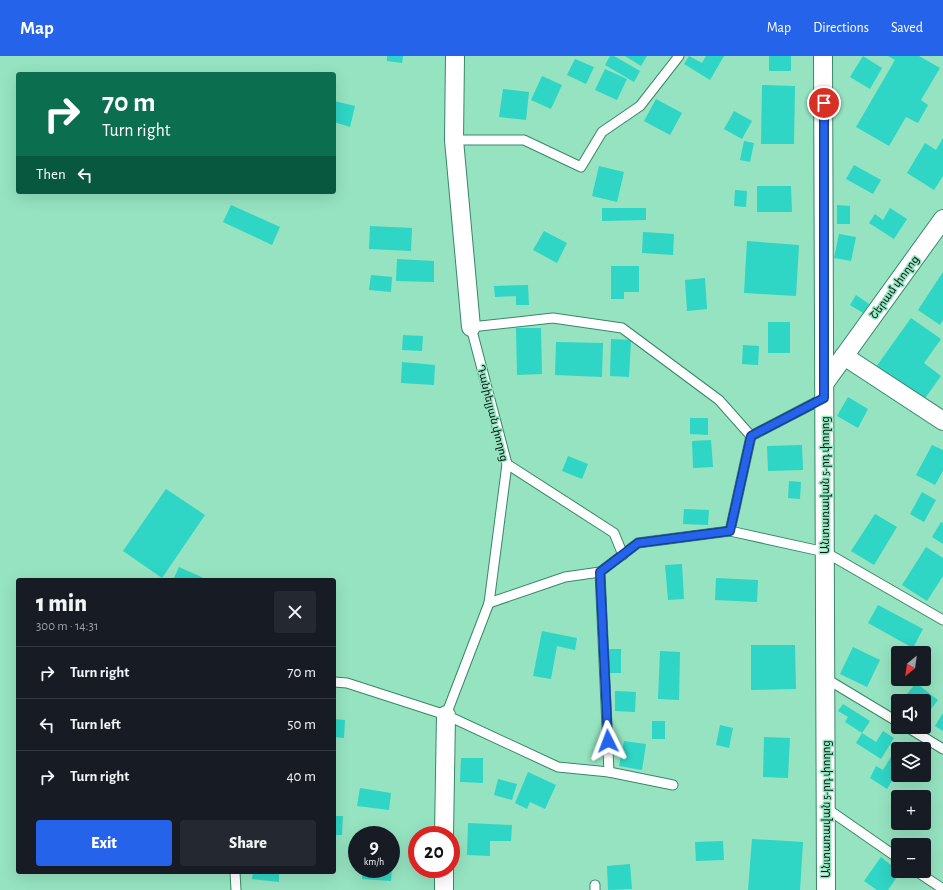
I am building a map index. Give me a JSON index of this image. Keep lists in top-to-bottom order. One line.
{"streets":{"street":["Շերամ փողոց","Դանիելյան փողոց","Անտառավան 5-րդ փողոց"]},"crossings":[["Շերամ փողոց","Անտառավան 5-րդ փողոց"]],"north":"bottom left","page":{"header":"Map","nav":["Map","Directions","Saved"],"turn":["70 m","Turn right"],"then":"Then","heading":["1 min","300 m · 14:31"],"map_buttons":["+","−"],"list":[{"name":"Turn right","value":"70 m"},{"name":"Turn left","value":"50 m"},{"name":"Turn right","value":"40 m"}],"buttons":["Exit","Share"],"speed":"9 km/h","limit":"20"}}
